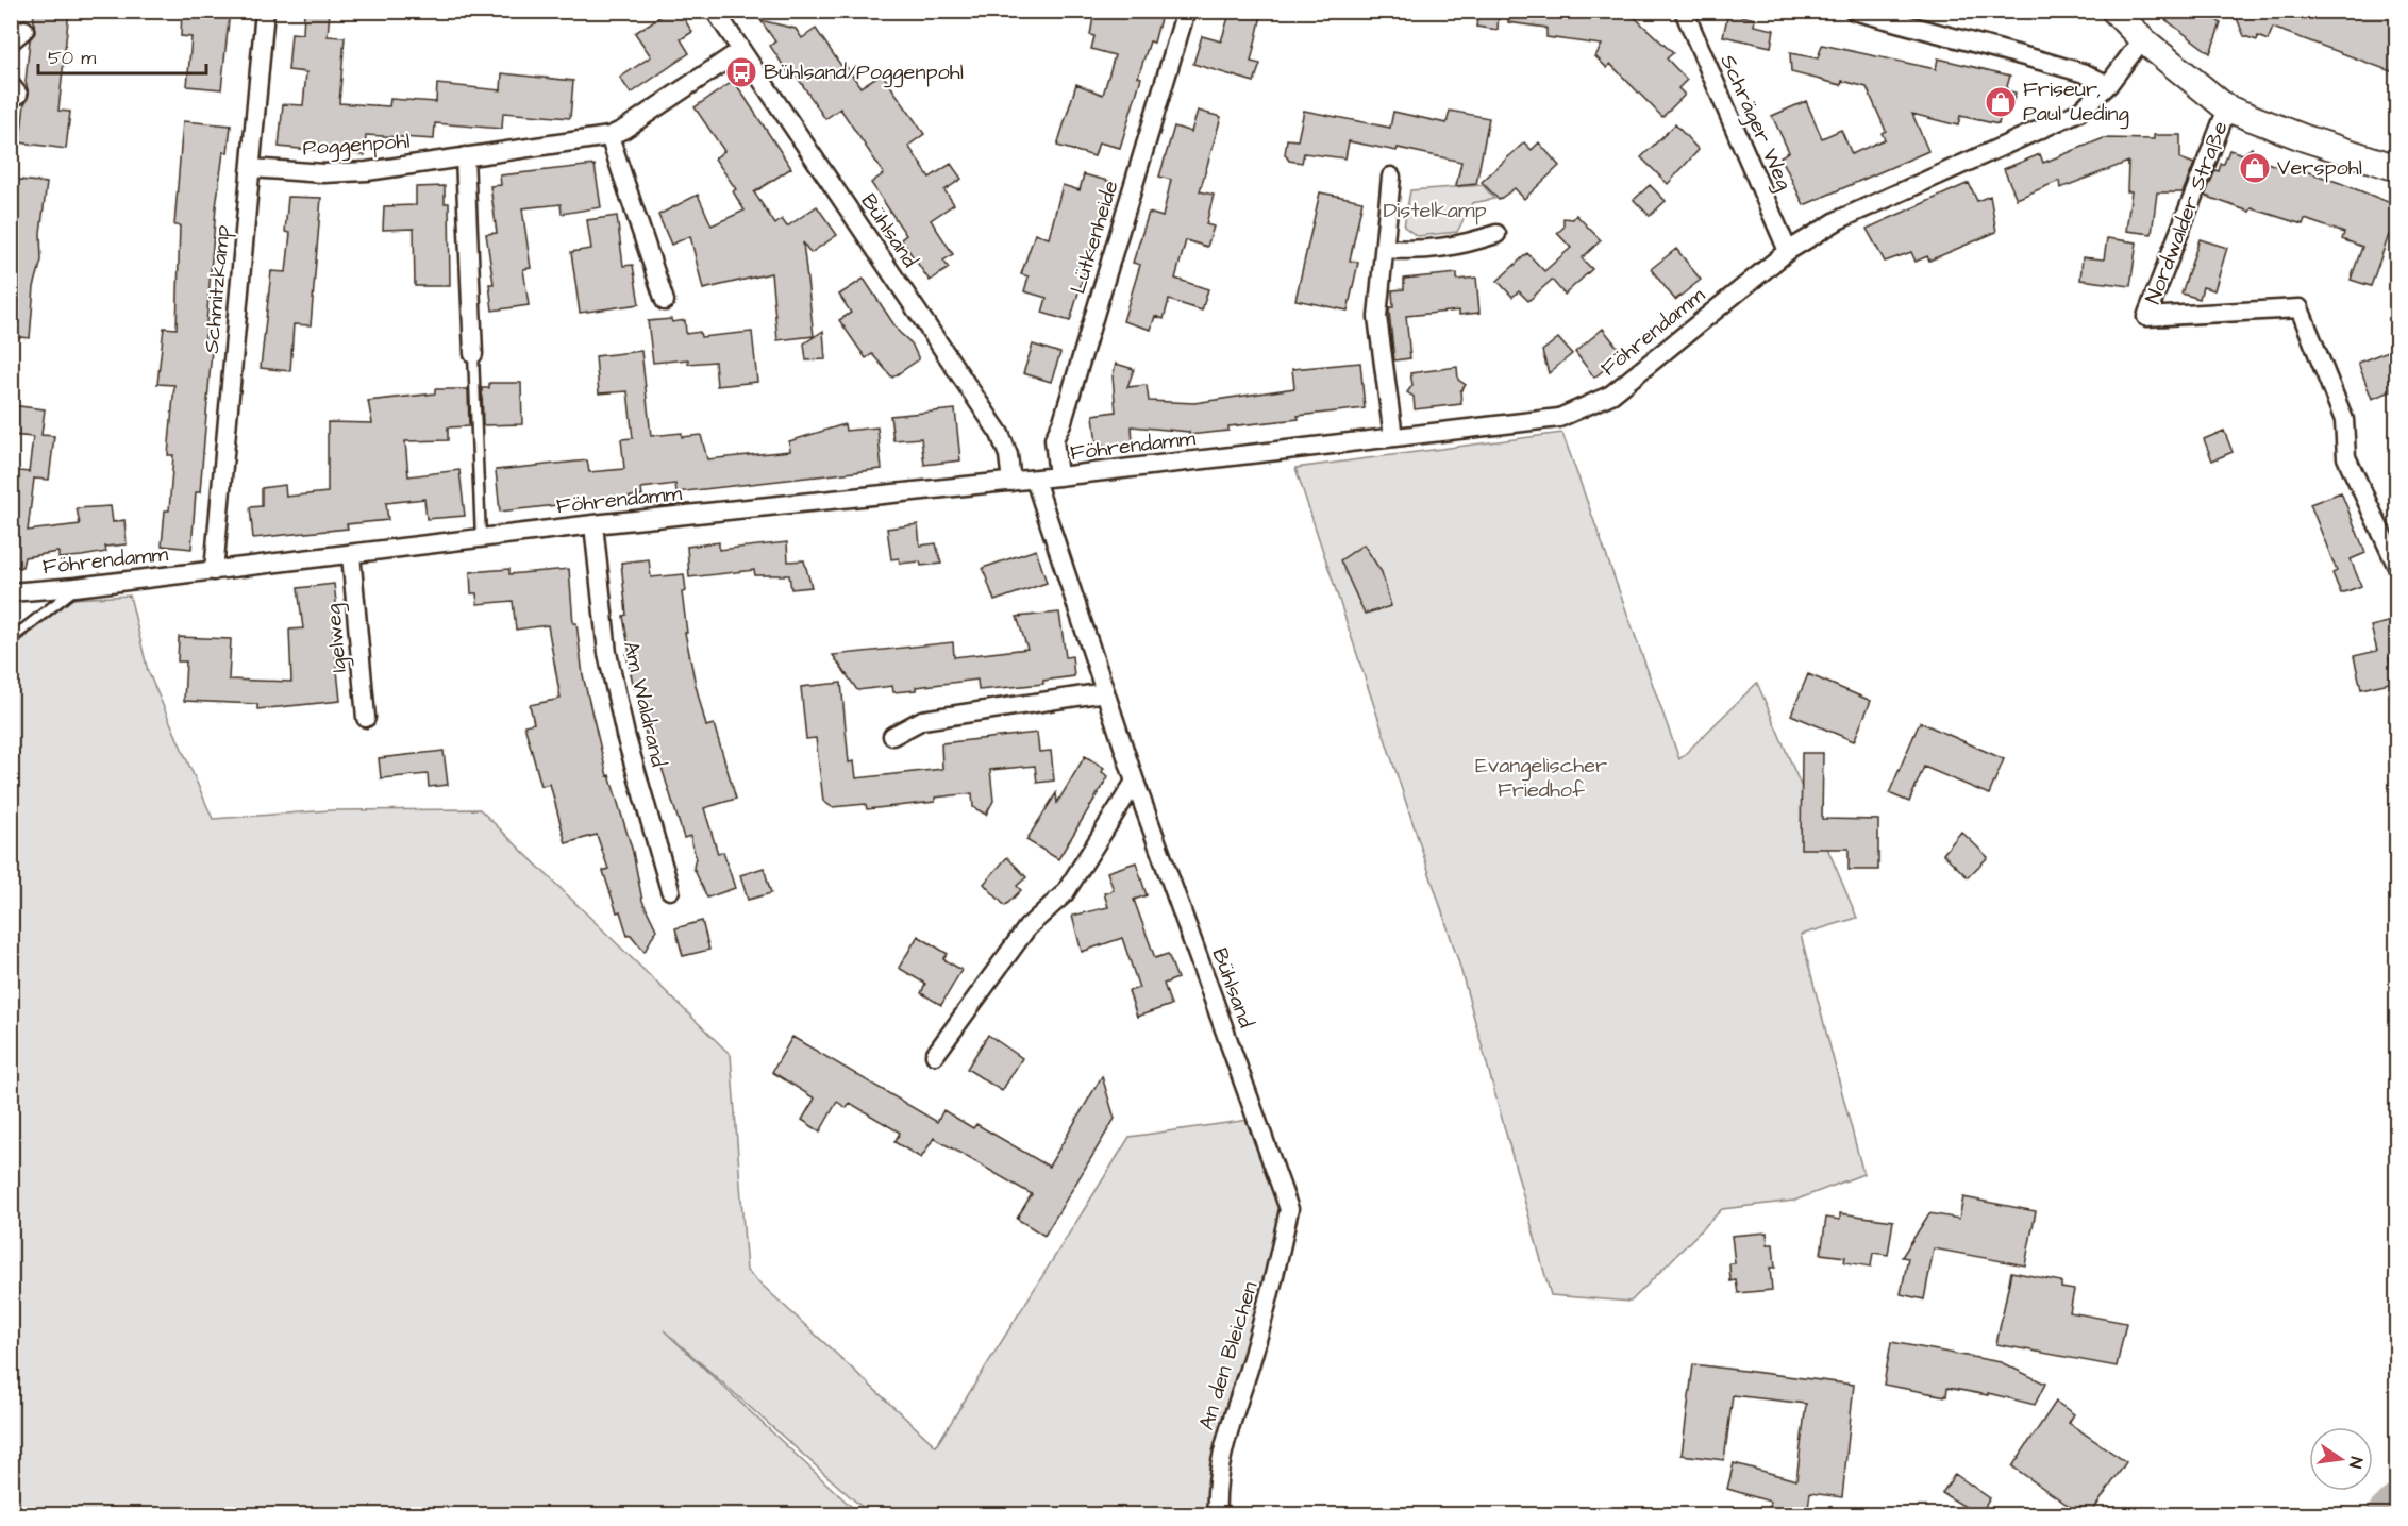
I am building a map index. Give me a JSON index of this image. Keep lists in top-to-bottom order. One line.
{"streets":{"main road":["Nordwalder Straße"],"street":["Schräger Weg","Poggenpohl","Bühlsand","Lütkenheide","Schmitzkamp","Föhrendamm","Igelweg","Am Waldrand","An den Bleichen"]},"crossings":[["Schräger Weg","Föhrendamm"],["Poggenpohl","Bühlsand"],["Poggenpohl","Schmitzkamp"],["Nordwalder Straße","Föhrendamm"],["Bühlsand","Föhrendamm"],["Bühlsand","An den Bleichen"],["Lütkenheide","Föhrendamm"],["Schmitzkamp","Föhrendamm"],["Föhrendamm","Igelweg"],["Föhrendamm","Am Waldrand"]],"parks":["Distelkamp","Evangelischer Friedhof"],"places":{"bus stop":["Bühlsand/Poggenpohl"],"shop":["Friseur, Paul Ueding","Verspohl"]},"scale_bar":"50 m","north":"right"}
